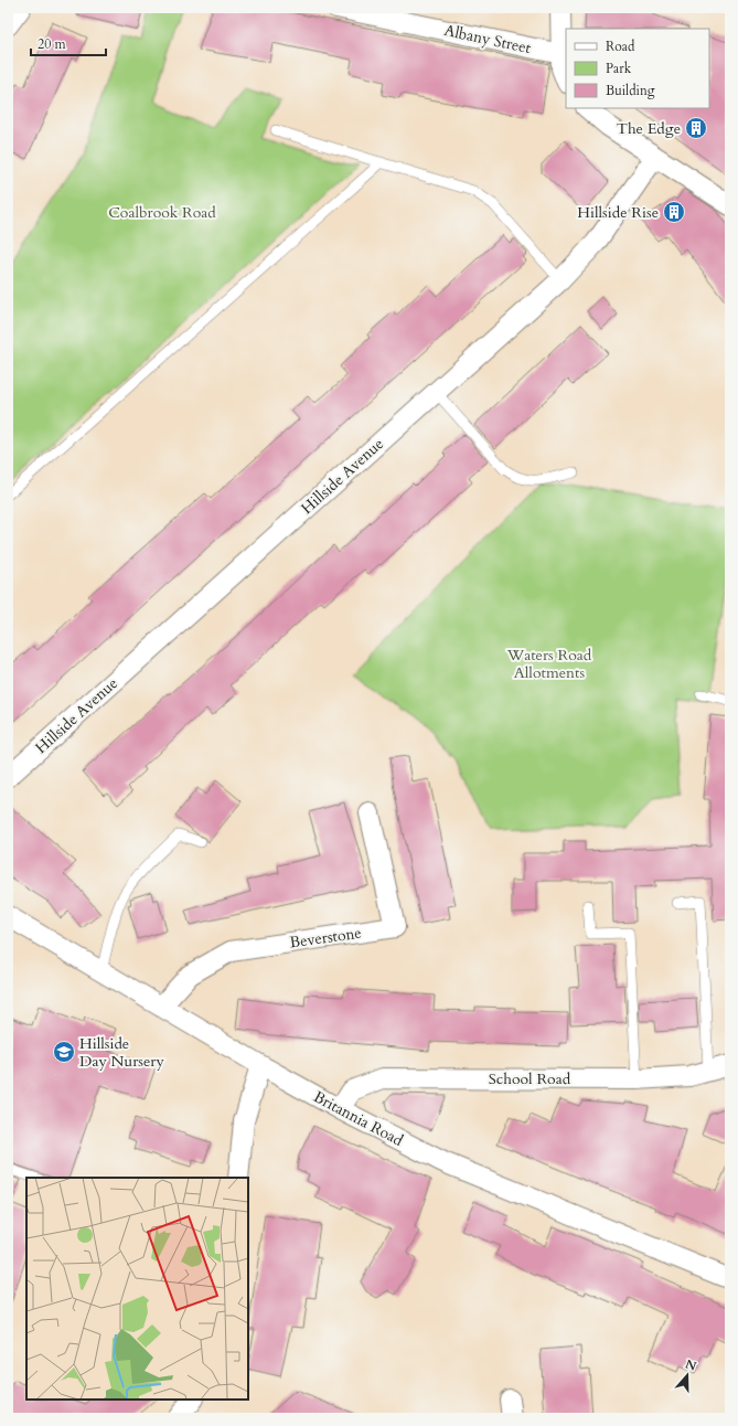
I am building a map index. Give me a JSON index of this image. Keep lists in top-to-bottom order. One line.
{"streets":{"street":["Albany Street","Hillside Avenue","Beverstone","School Road","Britannia Road"]},"crossings":[["Beverstone","Britannia Road"],["School Road","Britannia Road"]],"parks":["Coalbrook Road","Waters Road Allotments"],"places":{"building":["The Edge","Hillside Rise"],"school or university":["Hillside Day Nursery"]},"legend":["Road","Park","Building"],"scale_bar":"20 m","north":"top"}
